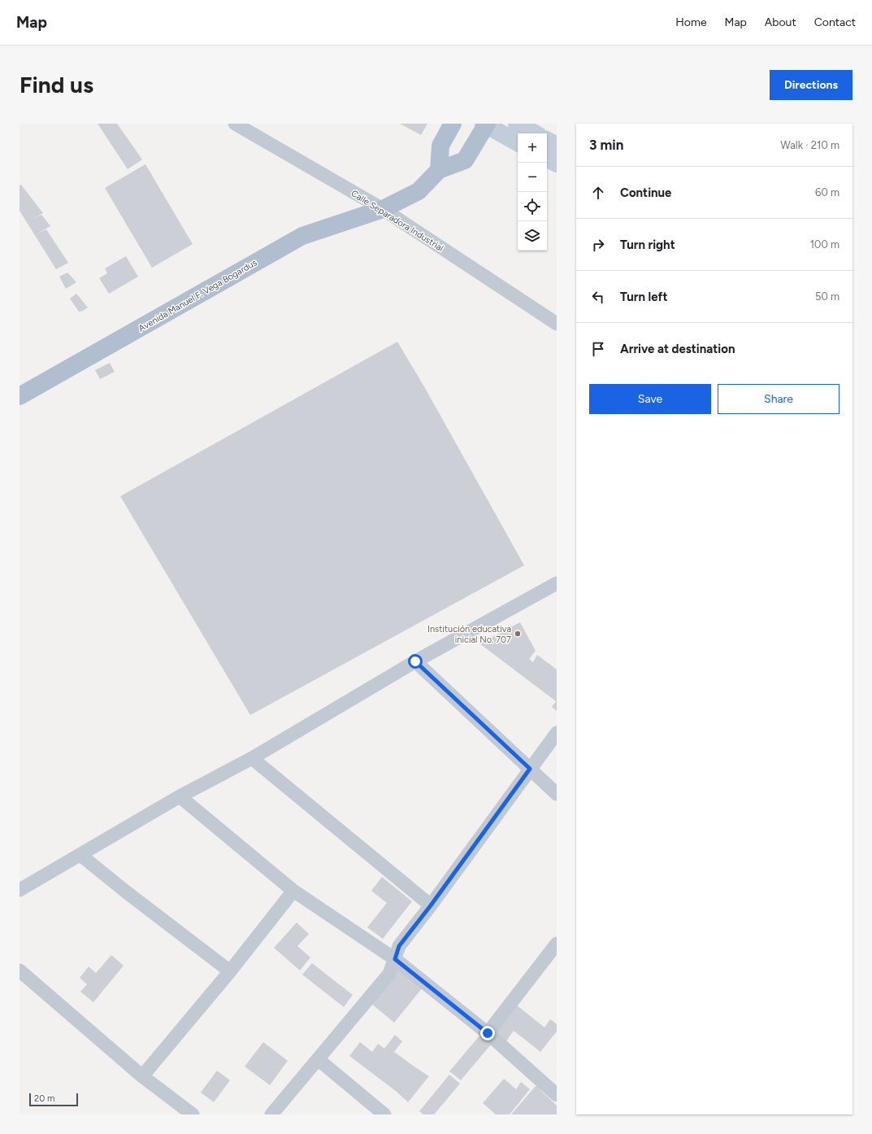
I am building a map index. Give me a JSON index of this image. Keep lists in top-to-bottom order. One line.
{"streets":{"main road":["Avenida Manuel F. Vega Bogardus"],"street":["Calle Separadora Industrial"]},"crossings":[["Calle Separadora Industrial","Avenida Manuel F. Vega Bogardus"]],"places":["Institución educativa inicial No. 707"],"scale_bar":"20 m","page":{"header":"Map","nav":["Home","Map","About","Contact"],"buttons":["Directions",["Save","Share"]],"title":"Find us","heading":["3 min","Walk · 210 m"],"map_buttons":["+","−"],"list":[["Continue","60 m"],["Turn right","100 m"],["Turn left","50 m"],"Arrive at destination"],"scale":"20 m"}}
